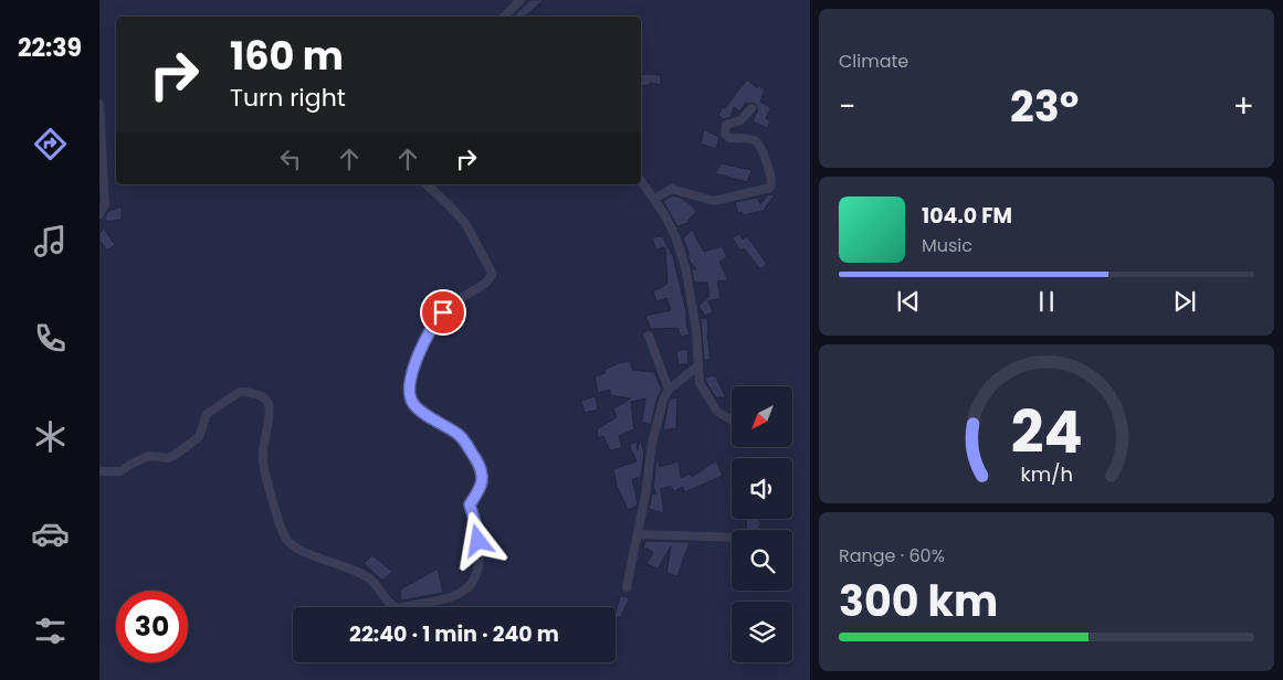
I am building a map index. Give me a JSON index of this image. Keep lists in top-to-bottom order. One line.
{"north":"bottom left","page":{"tabs":"22:39","tile":["Climate",["Range · 60%","300 km"]],"turn":["160 m","Turn right"],"heat":["−","23°","+"],"song":["104.0 FM","Music"],"limit":"30","trip":"22:40 · 1 min · 240 m","gauge":["24","km/h"]}}
